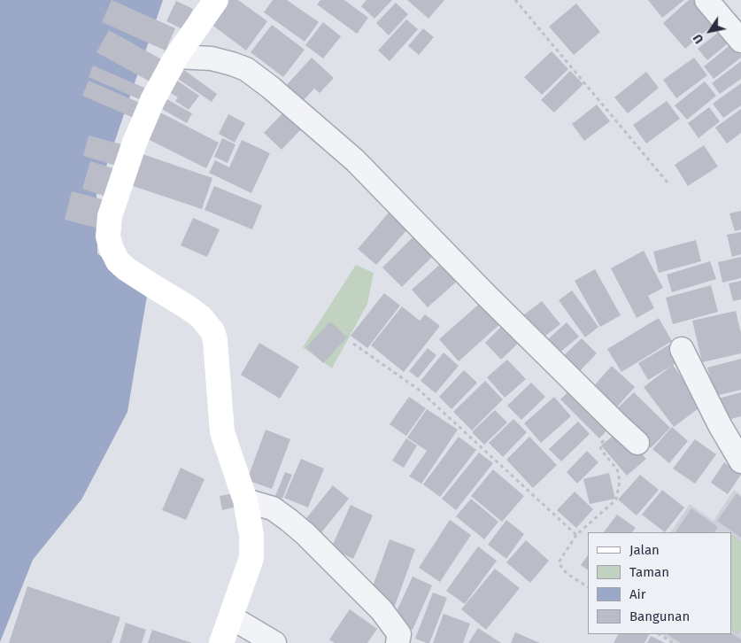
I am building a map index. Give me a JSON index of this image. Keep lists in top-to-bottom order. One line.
{"legend":["Jalan","Taman","Air","Bangunan"],"north":"bottom left"}
